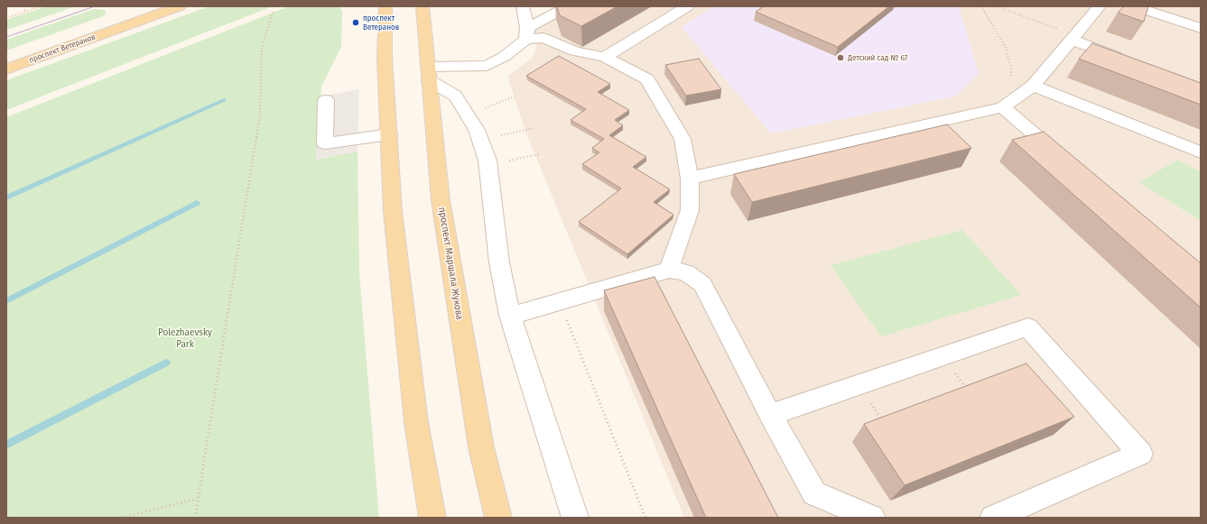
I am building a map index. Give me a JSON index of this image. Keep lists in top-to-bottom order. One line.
{"streets":{"main road":["проспект Ветеранов","проспект Маршала Жукова"]},"parks":["Polezhaevsky Park"],"places":["проспект Ветеранов","Детский сад № 67"]}
